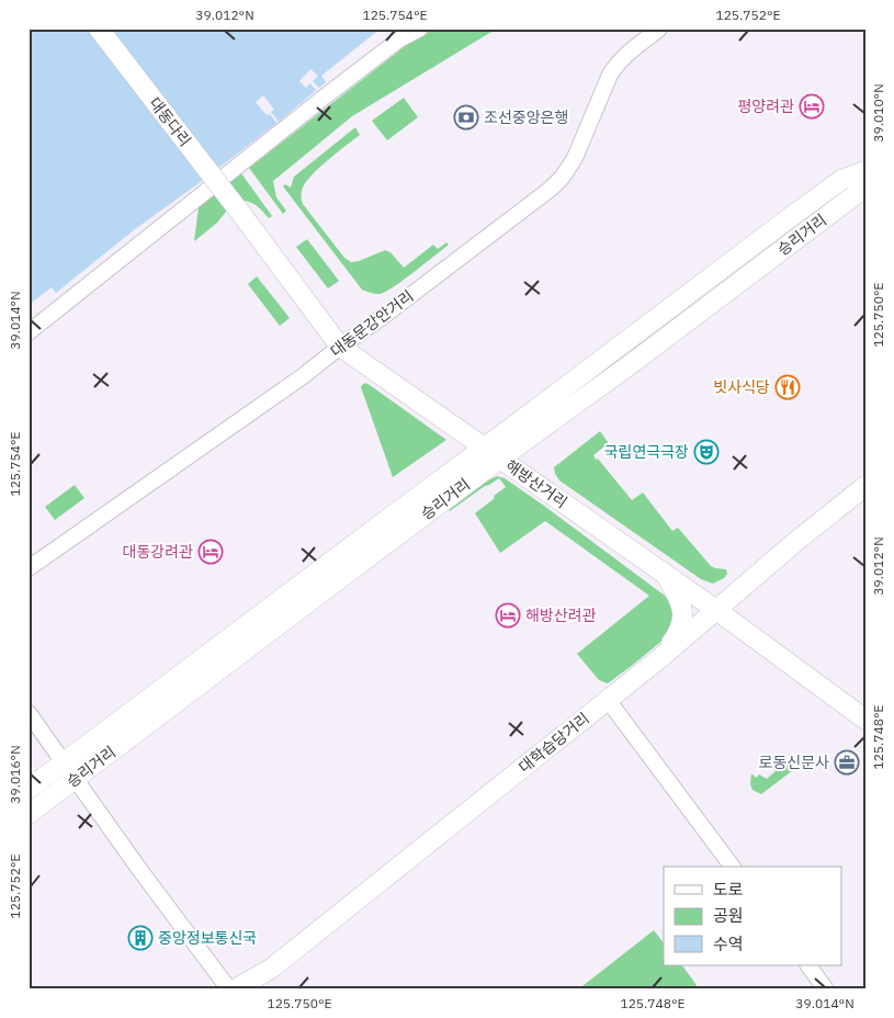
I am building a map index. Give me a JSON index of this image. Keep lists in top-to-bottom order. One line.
{"streets":{"main road":["대동다리","승리거리","해방산거리","대학습당거리"],"street":["대동문강안거리"]},"crossings":[["대동다리","해방산거리"],["승리거리","해방산거리"],["대동문강안거리","해방산거리"],["해방산거리","대학습당거리"]],"places":{"hotel":["평양려관","대동강려관","해방산려관"],"bank":["조선중앙은행"],"restaurant":["빗사식당"],"theatre":["국립연극극장"],"office":["로동신문사"],"building":["중앙정보통신국"]},"legend":["도로","공원","수역"],"coordinates":["39.012°N","125.754°E","125.752°E","39.010°N","125.750°E","39.014°N","125.748°E","39.016°N"]}
